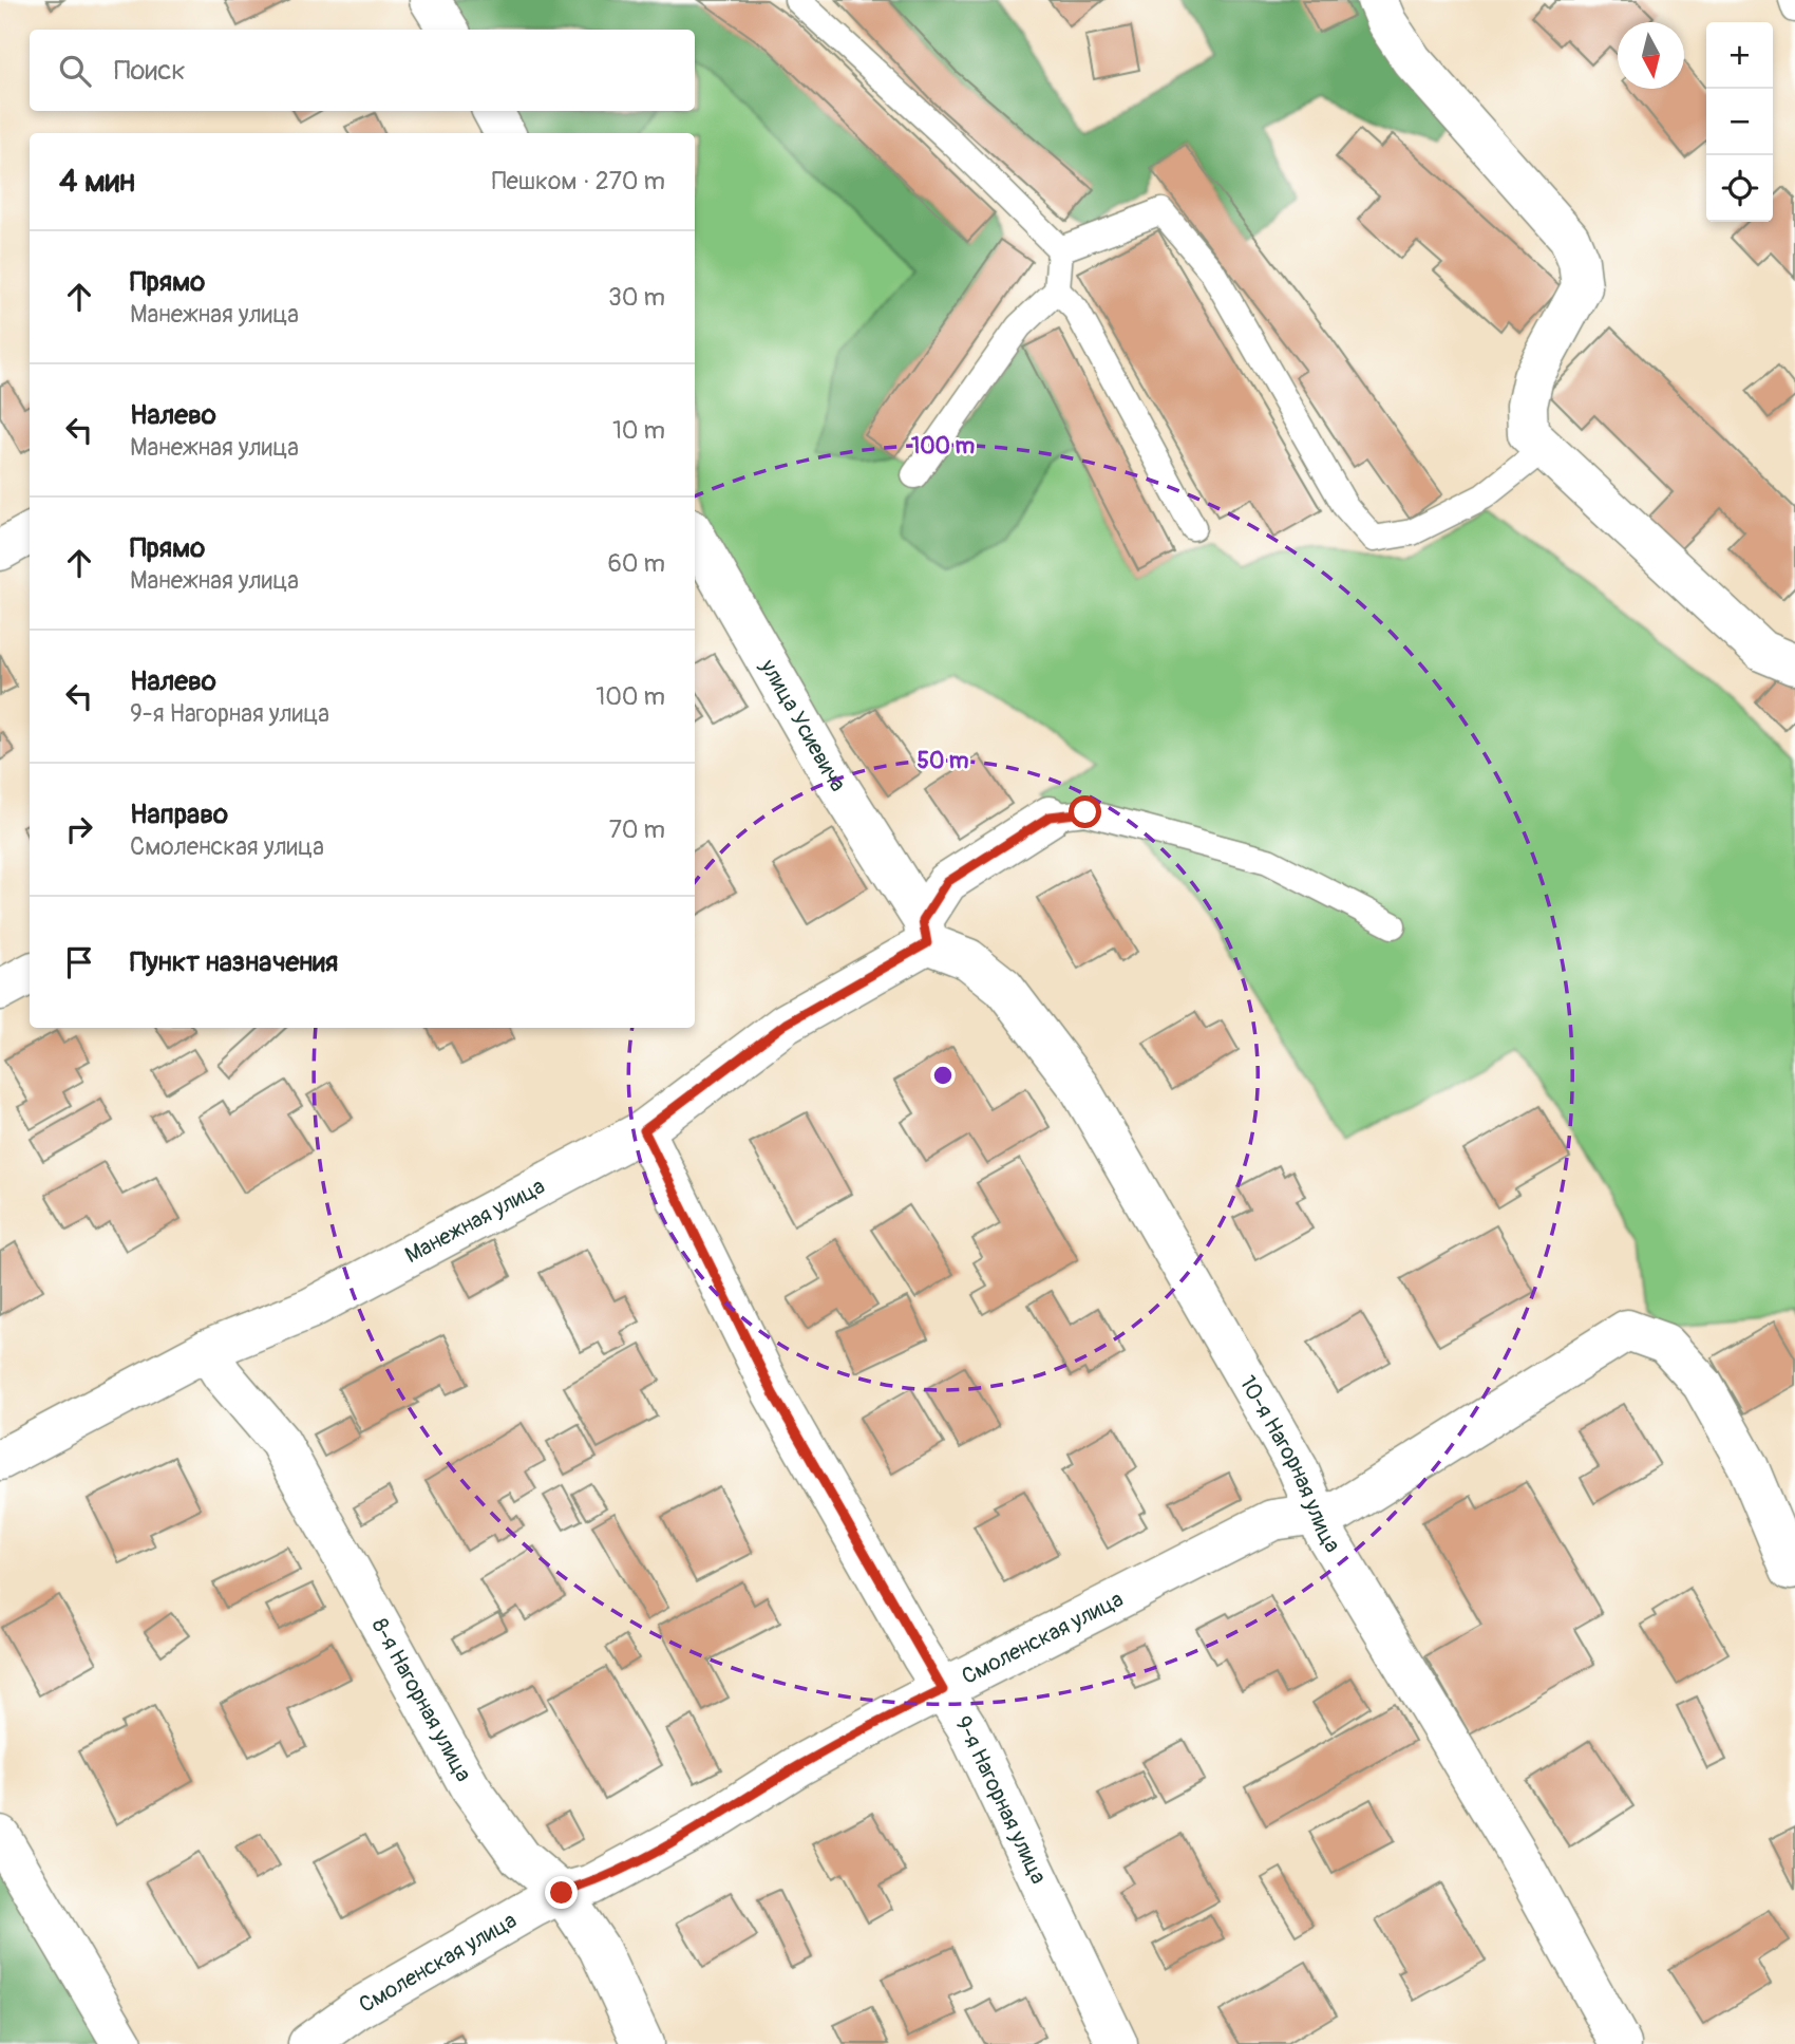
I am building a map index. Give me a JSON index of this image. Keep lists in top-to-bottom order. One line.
{"streets":{"street":["улица Усиевича","Манежная улица","10-я Нагорная улица","Смоленская улица","8-я Нагорная улица","9-я Нагорная улица"]},"crossings":[["улица Усиевича","Манежная улица"],["улица Усиевича","10-я Нагорная улица"],["Манежная улица","10-я Нагорная улица"],["Манежная улица","8-я Нагорная улица"],["Манежная улица","9-я Нагорная улица"],["10-я Нагорная улица","Смоленская улица"],["Смоленская улица","8-я Нагорная улица"],["Смоленская улица","9-я Нагорная улица"]],"north":"bottom","page":{"map_buttons":["+","−"],"search":"Поиск","heading":["4 мин","Пешком · 270 m"],"list":[["Прямо","Манежная улица","30 m"],["Налево","Манежная улица","10 m"],["Прямо","Манежная улица","60 m"],["Налево","9-я Нагорная улица","100 m"],["Направо","Смоленская улица","70 m"],"Пункт назначения"]},"rings":["100 m","50 m"]}
